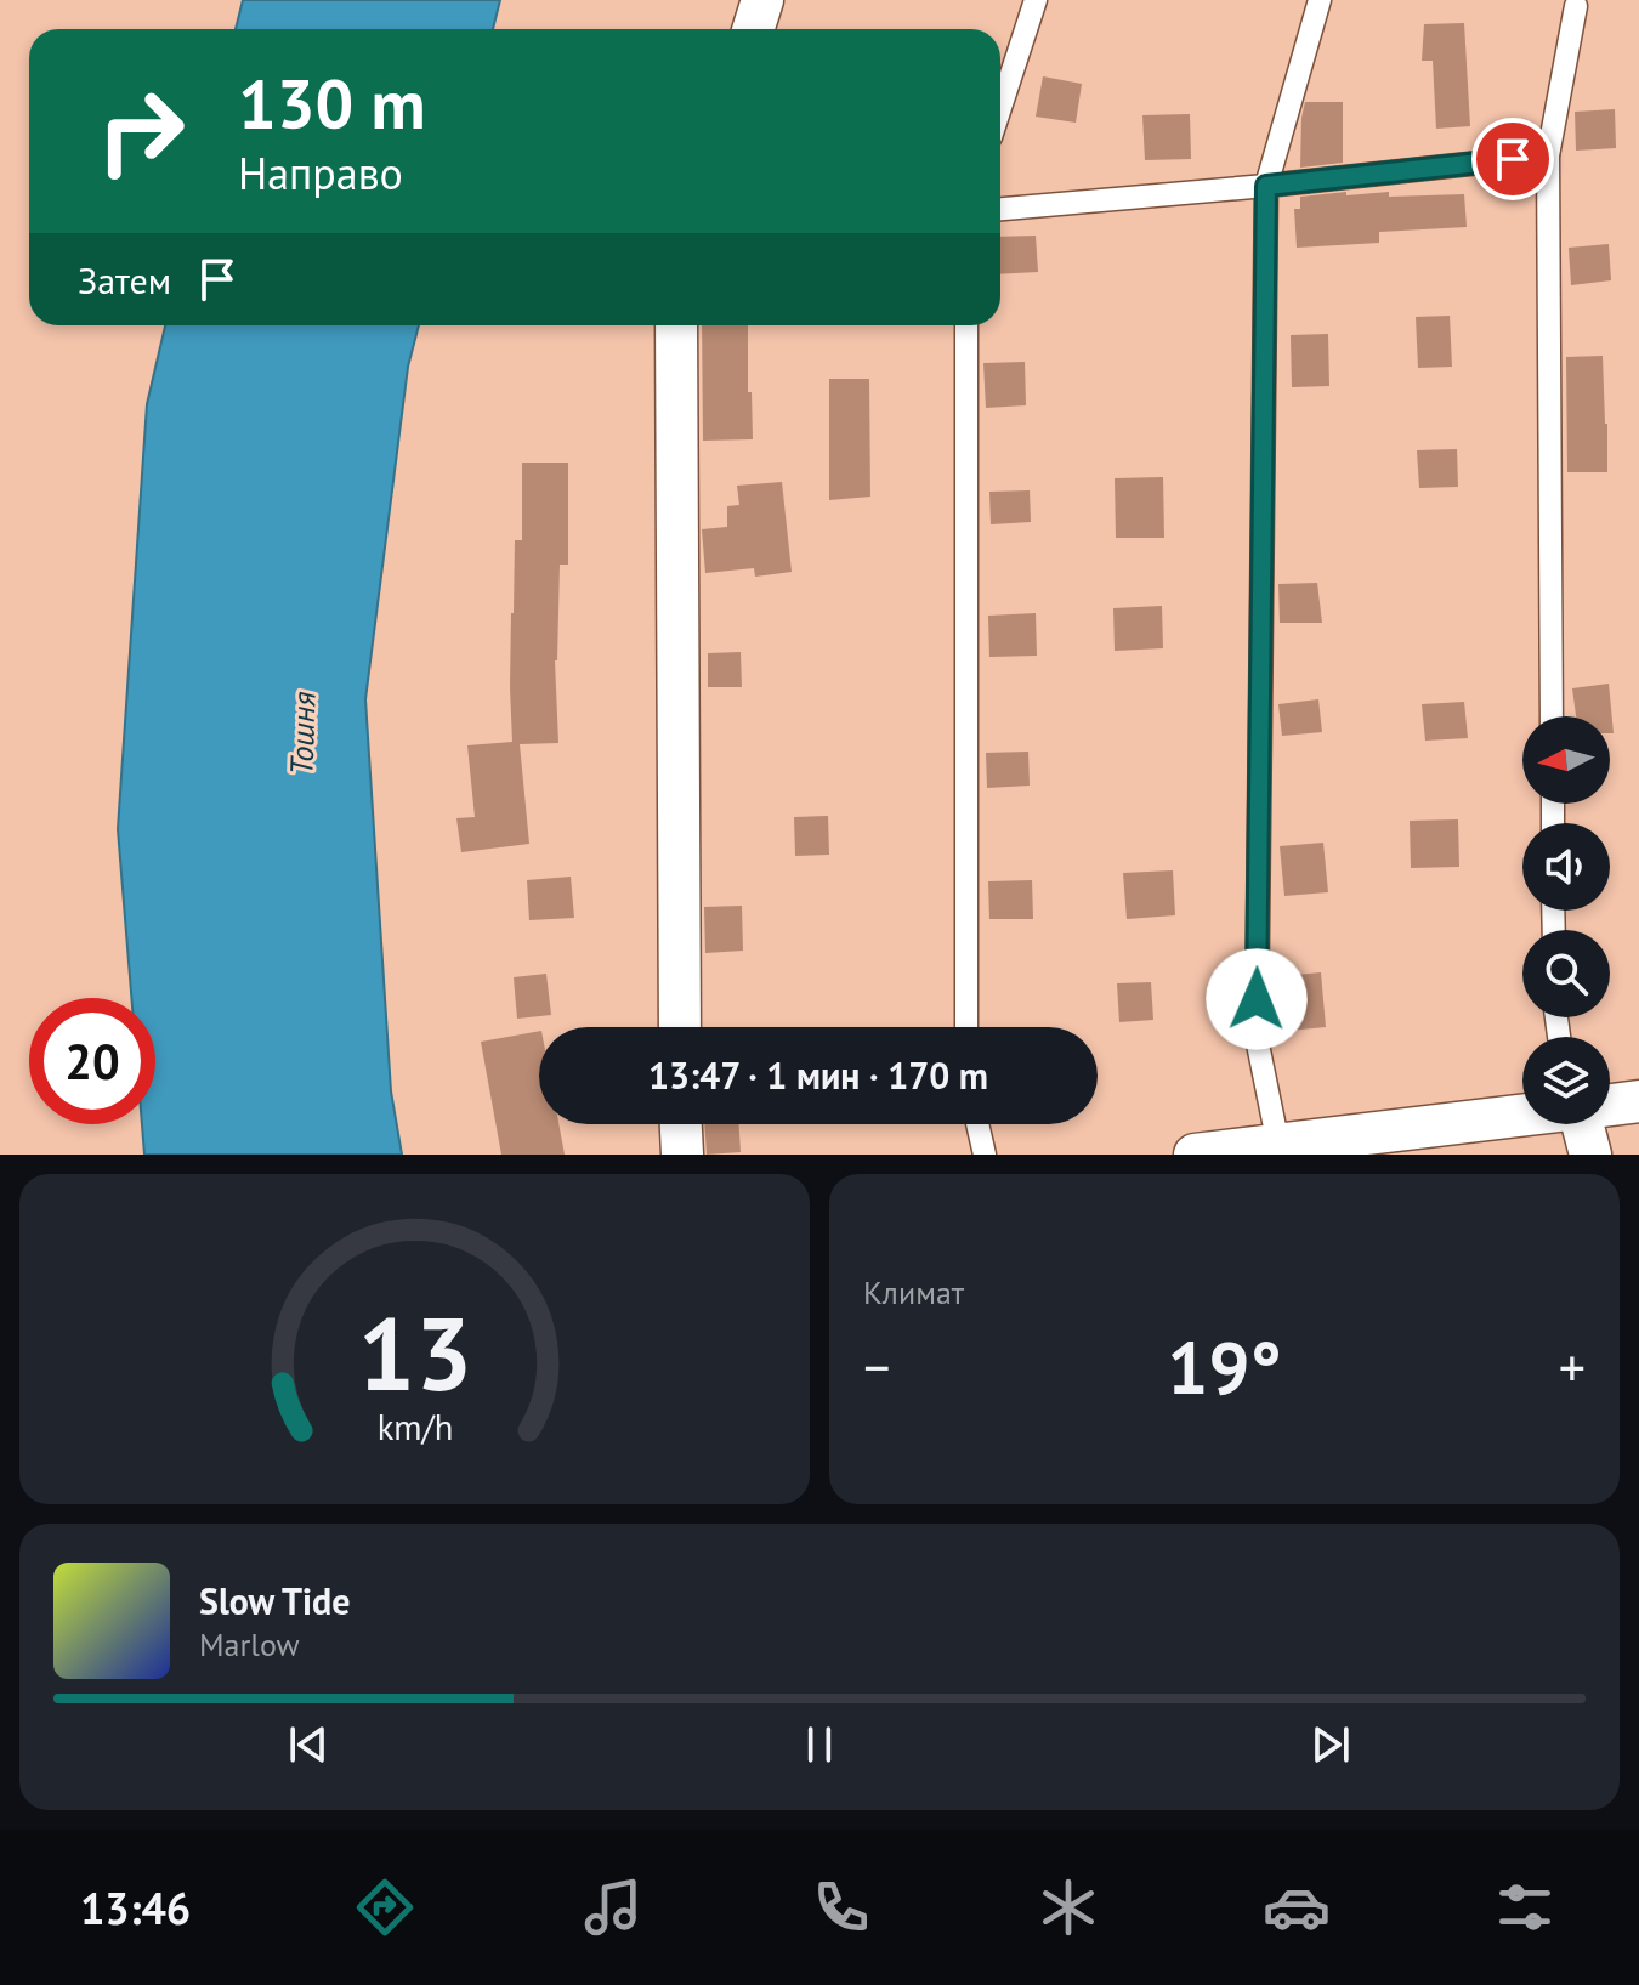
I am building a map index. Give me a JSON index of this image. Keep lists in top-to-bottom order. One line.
{"water":["Тошня"],"north":"left","page":{"turn":["130 m","Направо"],"then":"Затем","limit":"20","trip":"13:47 · 1 мин · 170 m","tile":"Климат","heat":["−","19°","+"],"song":["Slow Tide","Marlow"],"tabs":"13:46","gauge":["13","km/h"]}}
